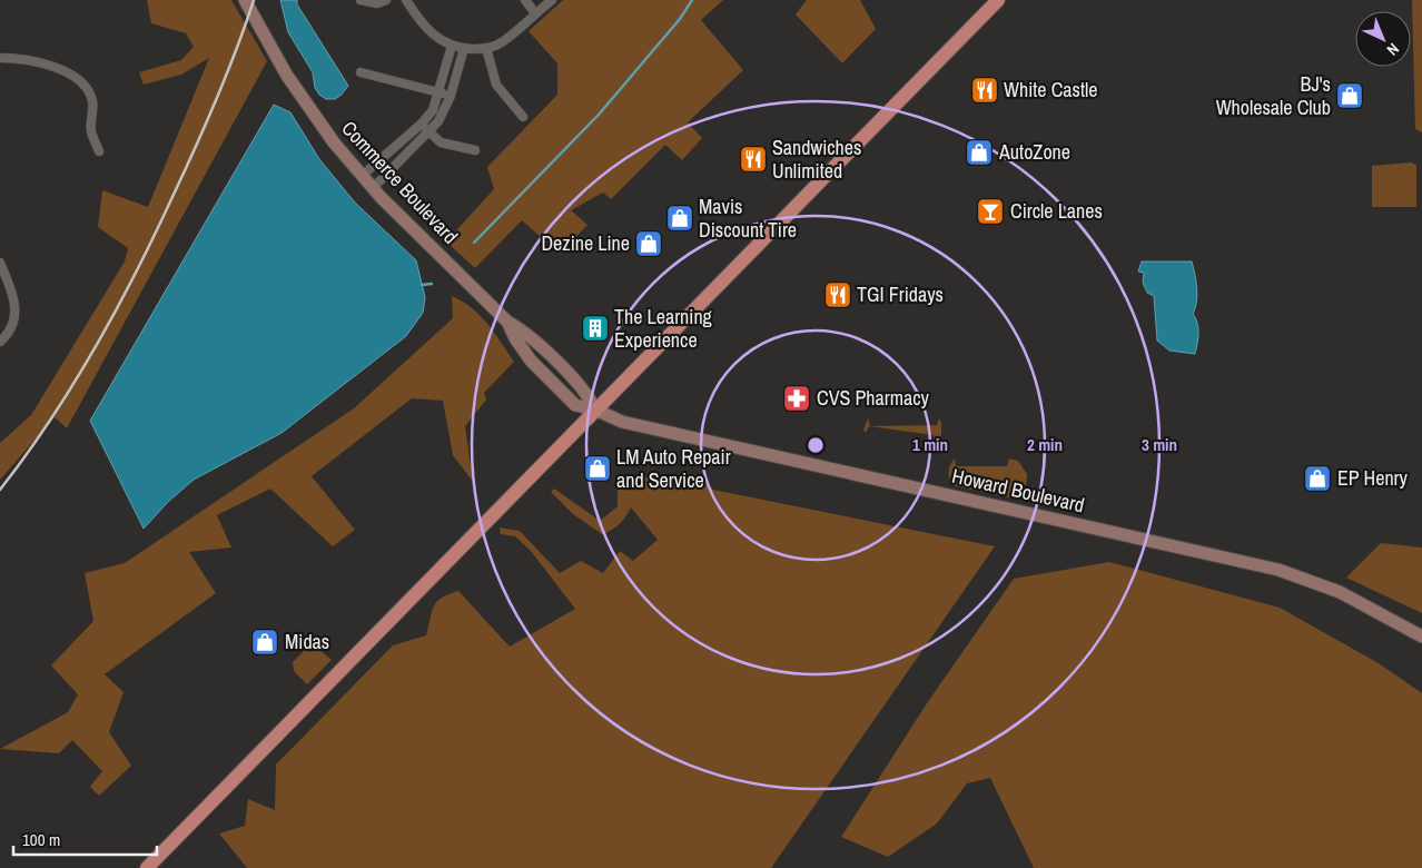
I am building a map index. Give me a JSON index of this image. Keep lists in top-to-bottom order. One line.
{"streets":{"main road":["Commerce Boulevard","Howard Boulevard"]},"crossings":[["Commerce Boulevard","Howard Boulevard"]],"places":{"restaurant":["White Castle","Sandwiches Unlimited","TGI Fridays"],"shop":["BJ's Wholesale Club","AutoZone","Mavis Discount Tire","Dezine Line","LM Auto Repair and Service","EP Henry","Midas"],"bar":["Circle Lanes"],"building":["The Learning Experience"],"pharmacy":["CVS Pharmacy"]},"scale_bar":"100 m","north":"bottom right","rings":["1 min","2 min","3 min"]}
